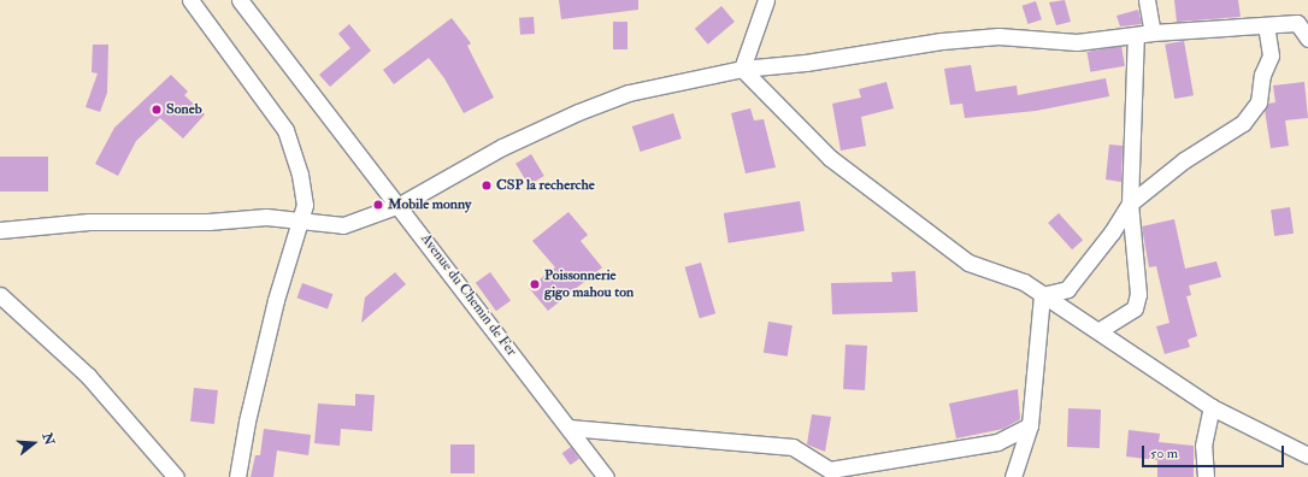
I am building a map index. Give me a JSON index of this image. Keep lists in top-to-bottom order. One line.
{"streets":{"street":["Avenue du Chemin de Fer"]},"places":["Soneb","CSP la recherche","Mobile monny","Poissonnerie gigo mahou ton"],"scale_bar":"50 m","north":"right"}
